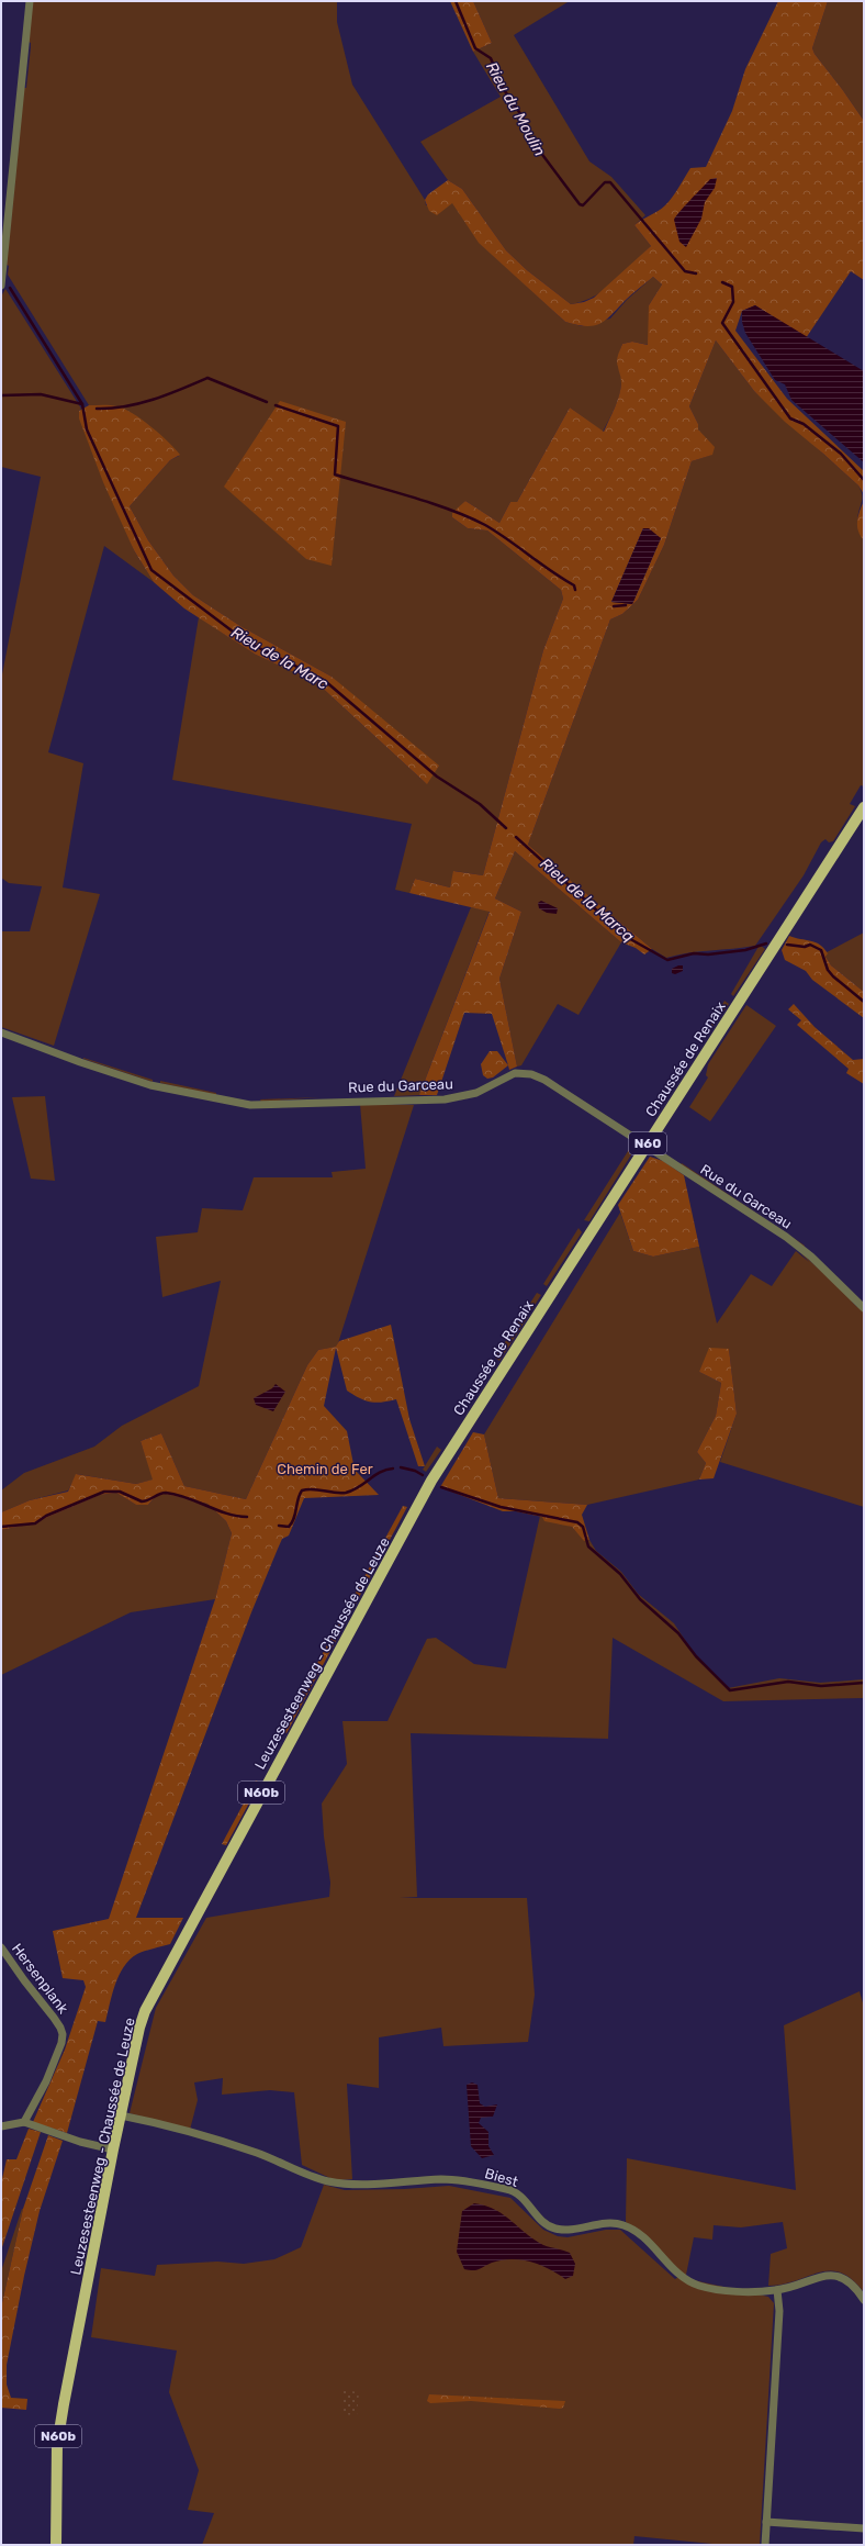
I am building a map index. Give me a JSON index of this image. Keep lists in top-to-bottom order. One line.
{"streets":{"main road":["Chaussée de Renaix","N60","Leuzesesteenweg - Chaussée de Leuze","N60b"],"street":["Rue du Garceau","Hersenplank","Biest"]},"crossings":[["Chaussée de Renaix","Rue du Garceau"],["Chaussée de Renaix","Leuzesesteenweg - Chaussée de Leuze"],["Leuzesesteenweg - Chaussée de Leuze","Biest"]],"water":["Rieu du Moulin","Rieu de la Marc","Rieu de la Marcq"],"parks":["Chemin de Fer"]}
